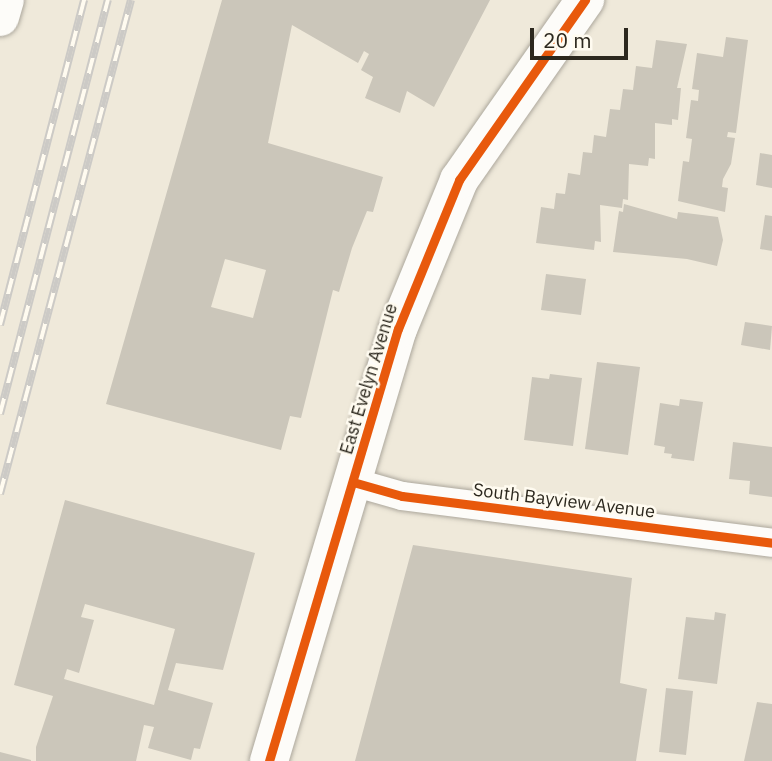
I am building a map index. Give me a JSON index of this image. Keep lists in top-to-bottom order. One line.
{"streets":{"main road":["East Evelyn Avenue"],"street":["South Bayview Avenue"]},"crossings":[["East Evelyn Avenue","South Bayview Avenue"]],"scale_bar":"20 m"}
